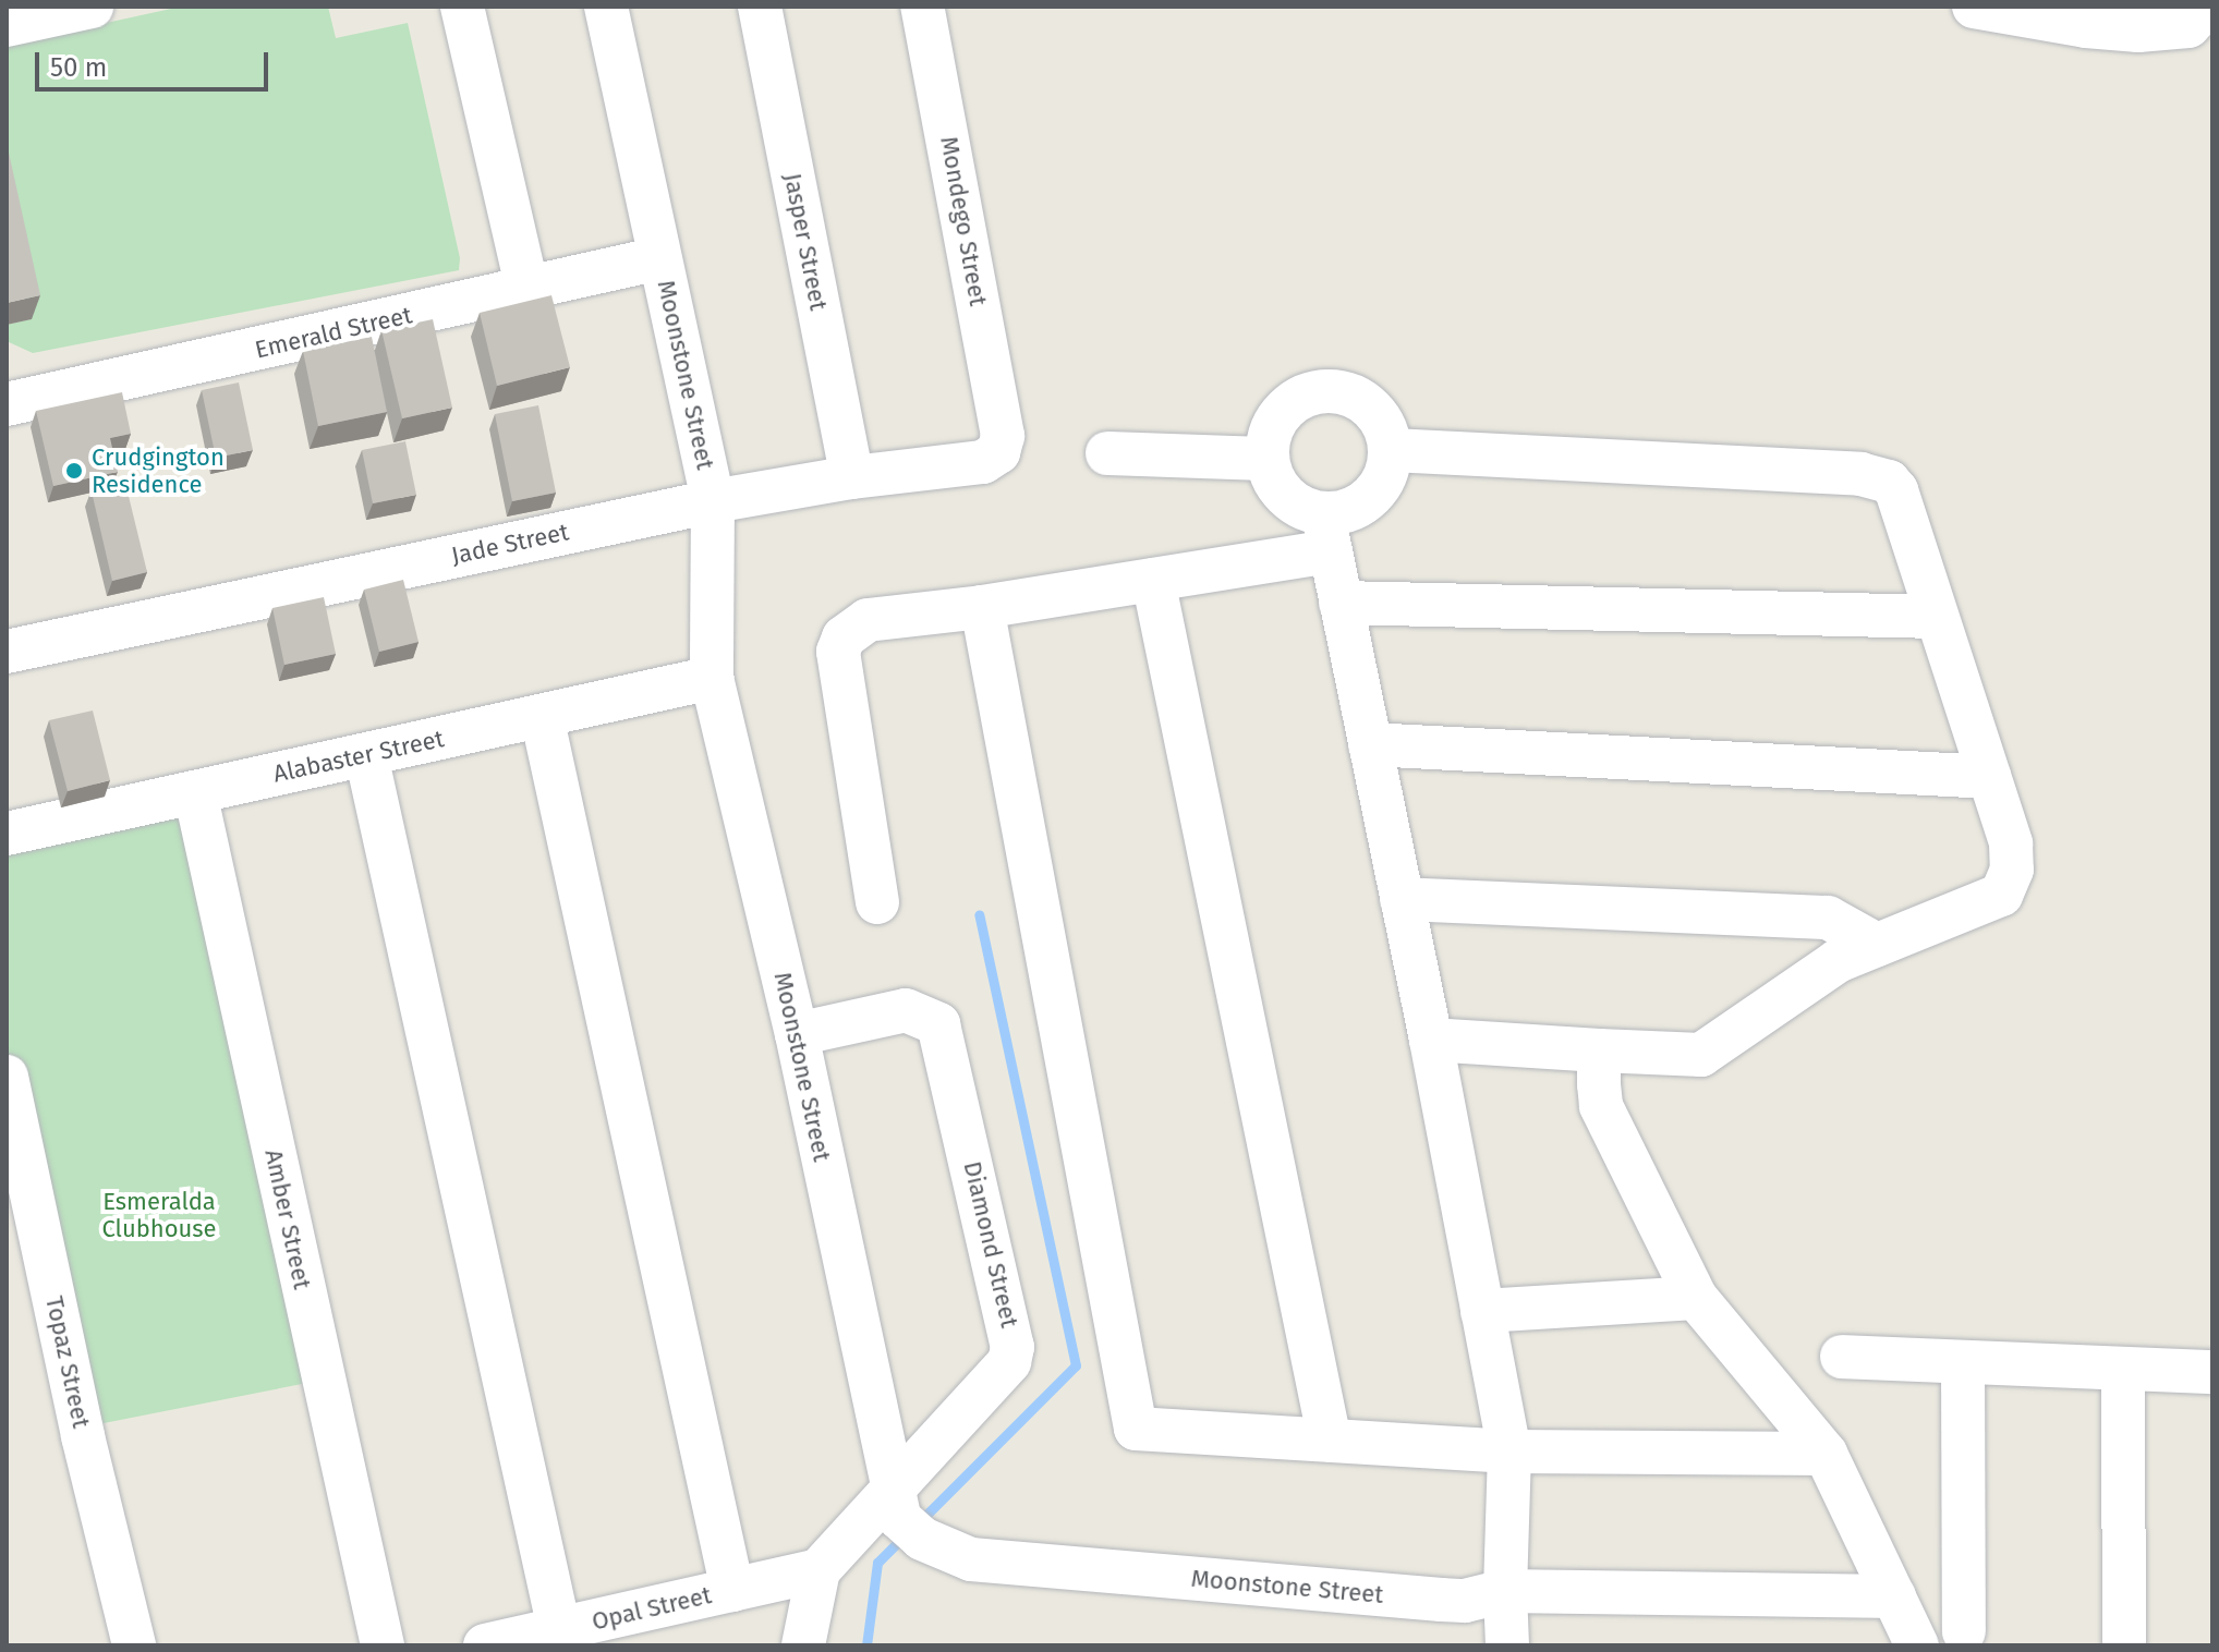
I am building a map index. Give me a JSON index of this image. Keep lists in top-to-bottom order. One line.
{"streets":{"street":["Mondego Street","Jasper Street","Emerald Street","Moonstone Street","Jade Street","Alabaster Street","Amber Street","Diamond Street","Topaz Street","Opal Street"]},"crossings":[["Mondego Street","Jade Street"],["Jasper Street","Jade Street"],["Emerald Street","Moonstone Street"],["Moonstone Street","Jade Street"],["Moonstone Street","Alabaster Street"],["Moonstone Street","Diamond Street"],["Alabaster Street","Amber Street"],["Diamond Street","Opal Street"]],"parks":["Esmeralda Clubhouse"],"places":["Crudgington Residence"],"scale_bar":"50 m"}
